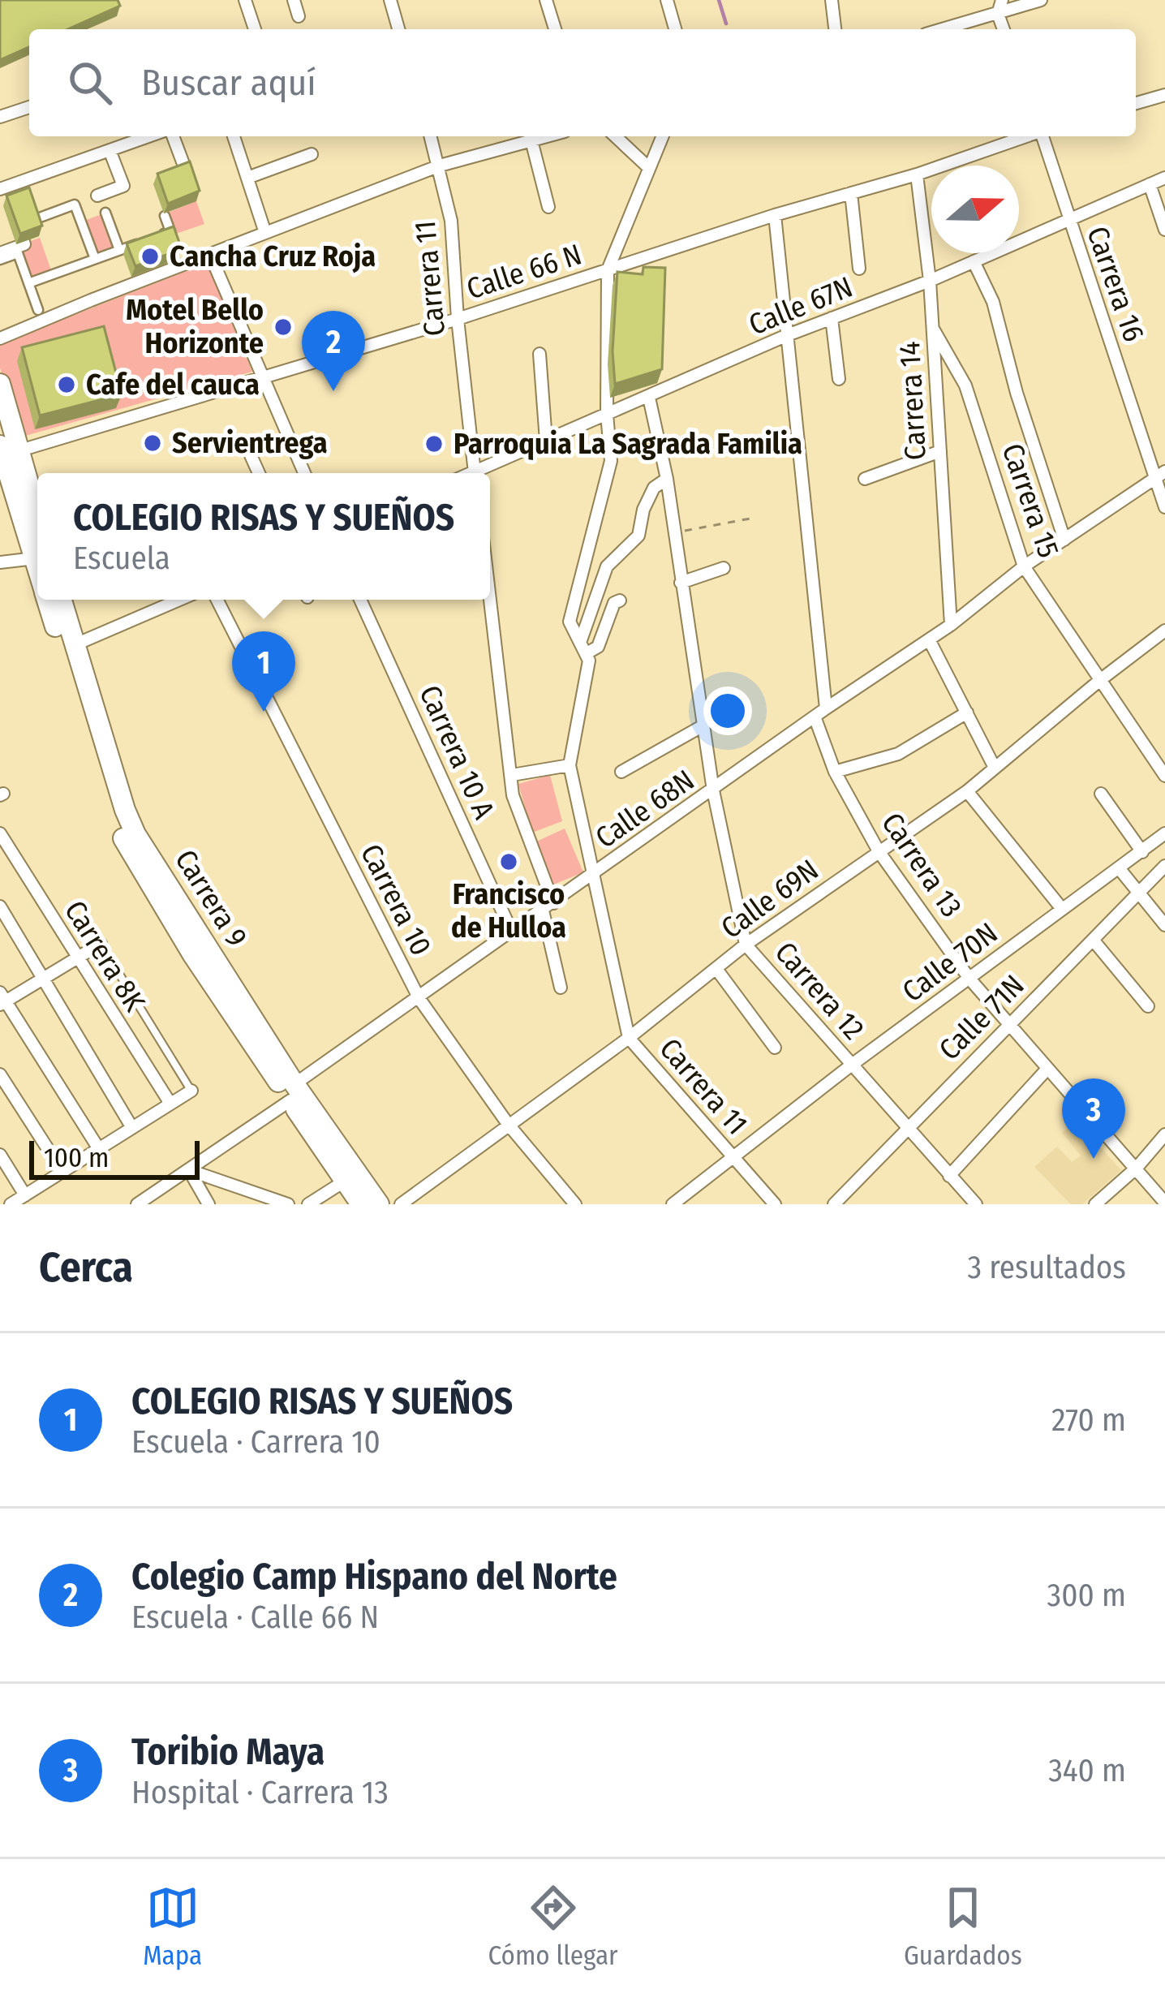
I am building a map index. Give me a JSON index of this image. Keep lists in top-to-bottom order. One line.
{"streets":{"main road":["Carrera 9"],"street":["Calle 66 N","Carrera 11","Carrera 16","Calle 67N","Carrera 14","Carrera 15","Carrera 10 A","Calle 68N","Carrera 13","Calle 69N","Carrera 10","Carrera 8K","Calle 70N","Carrera 12","Calle 71N"]},"crossings":[["Calle 66 N","Carrera 11"],["Calle 66 N","Carrera 14"],["Calle 66 N","Carrera 9"],["Carrera 11","Calle 68N"],["Carrera 11","Calle 69N"],["Carrera 11","Calle 70N"],["Carrera 16","Calle 67N"],["Carrera 16","Calle 68N"],["Calle 67N","Carrera 14"],["Calle 67N","Carrera 12"],["Carrera 14","Carrera 15"],["Carrera 14","Calle 68N"],["Carrera 15","Calle 68N"],["Carrera 15","Calle 69N"],["Carrera 10 A","Calle 68N"],["Calle 68N","Carrera 13"],["Calle 68N","Carrera 9"],["Calle 68N","Carrera 10"],["Calle 68N","Carrera 12"],["Carrera 13","Calle 69N"],["Carrera 13","Calle 70N"],["Carrera 13","Calle 71N"],["Calle 69N","Carrera 10"],["Calle 69N","Carrera 12"],["Calle 70N","Carrera 12"],["Carrera 12","Calle 71N"]],"places":["Cancha Cruz Roja","Motel Bello Horizonte","Cafe del cauca","Servientrega","Parroquia La Sagrada Familia","Francisco de Hulloa"],"scale_bar":"100 m","north":"right","page":{"search":"Buscar aquí","pins":["2","1","3"],"popup":["COLEGIO RISAS Y SUEÑOS","Escuela"],"scale":"100 m","heading":["Cerca","3 resultados"],"list":[{"mark":"1","name":"COLEGIO RISAS Y SUEÑOS","note":"Escuela · Carrera 10","value":"270 m"},{"mark":"2","name":"Colegio Camp Hispano del Norte","note":"Escuela · Calle 66 N","value":"300 m"},{"mark":"3","name":"Toribio Maya","note":"Hospital · Carrera 13","value":"340 m"}],"nav":["Mapa","Cómo llegar","Guardados"]}}
